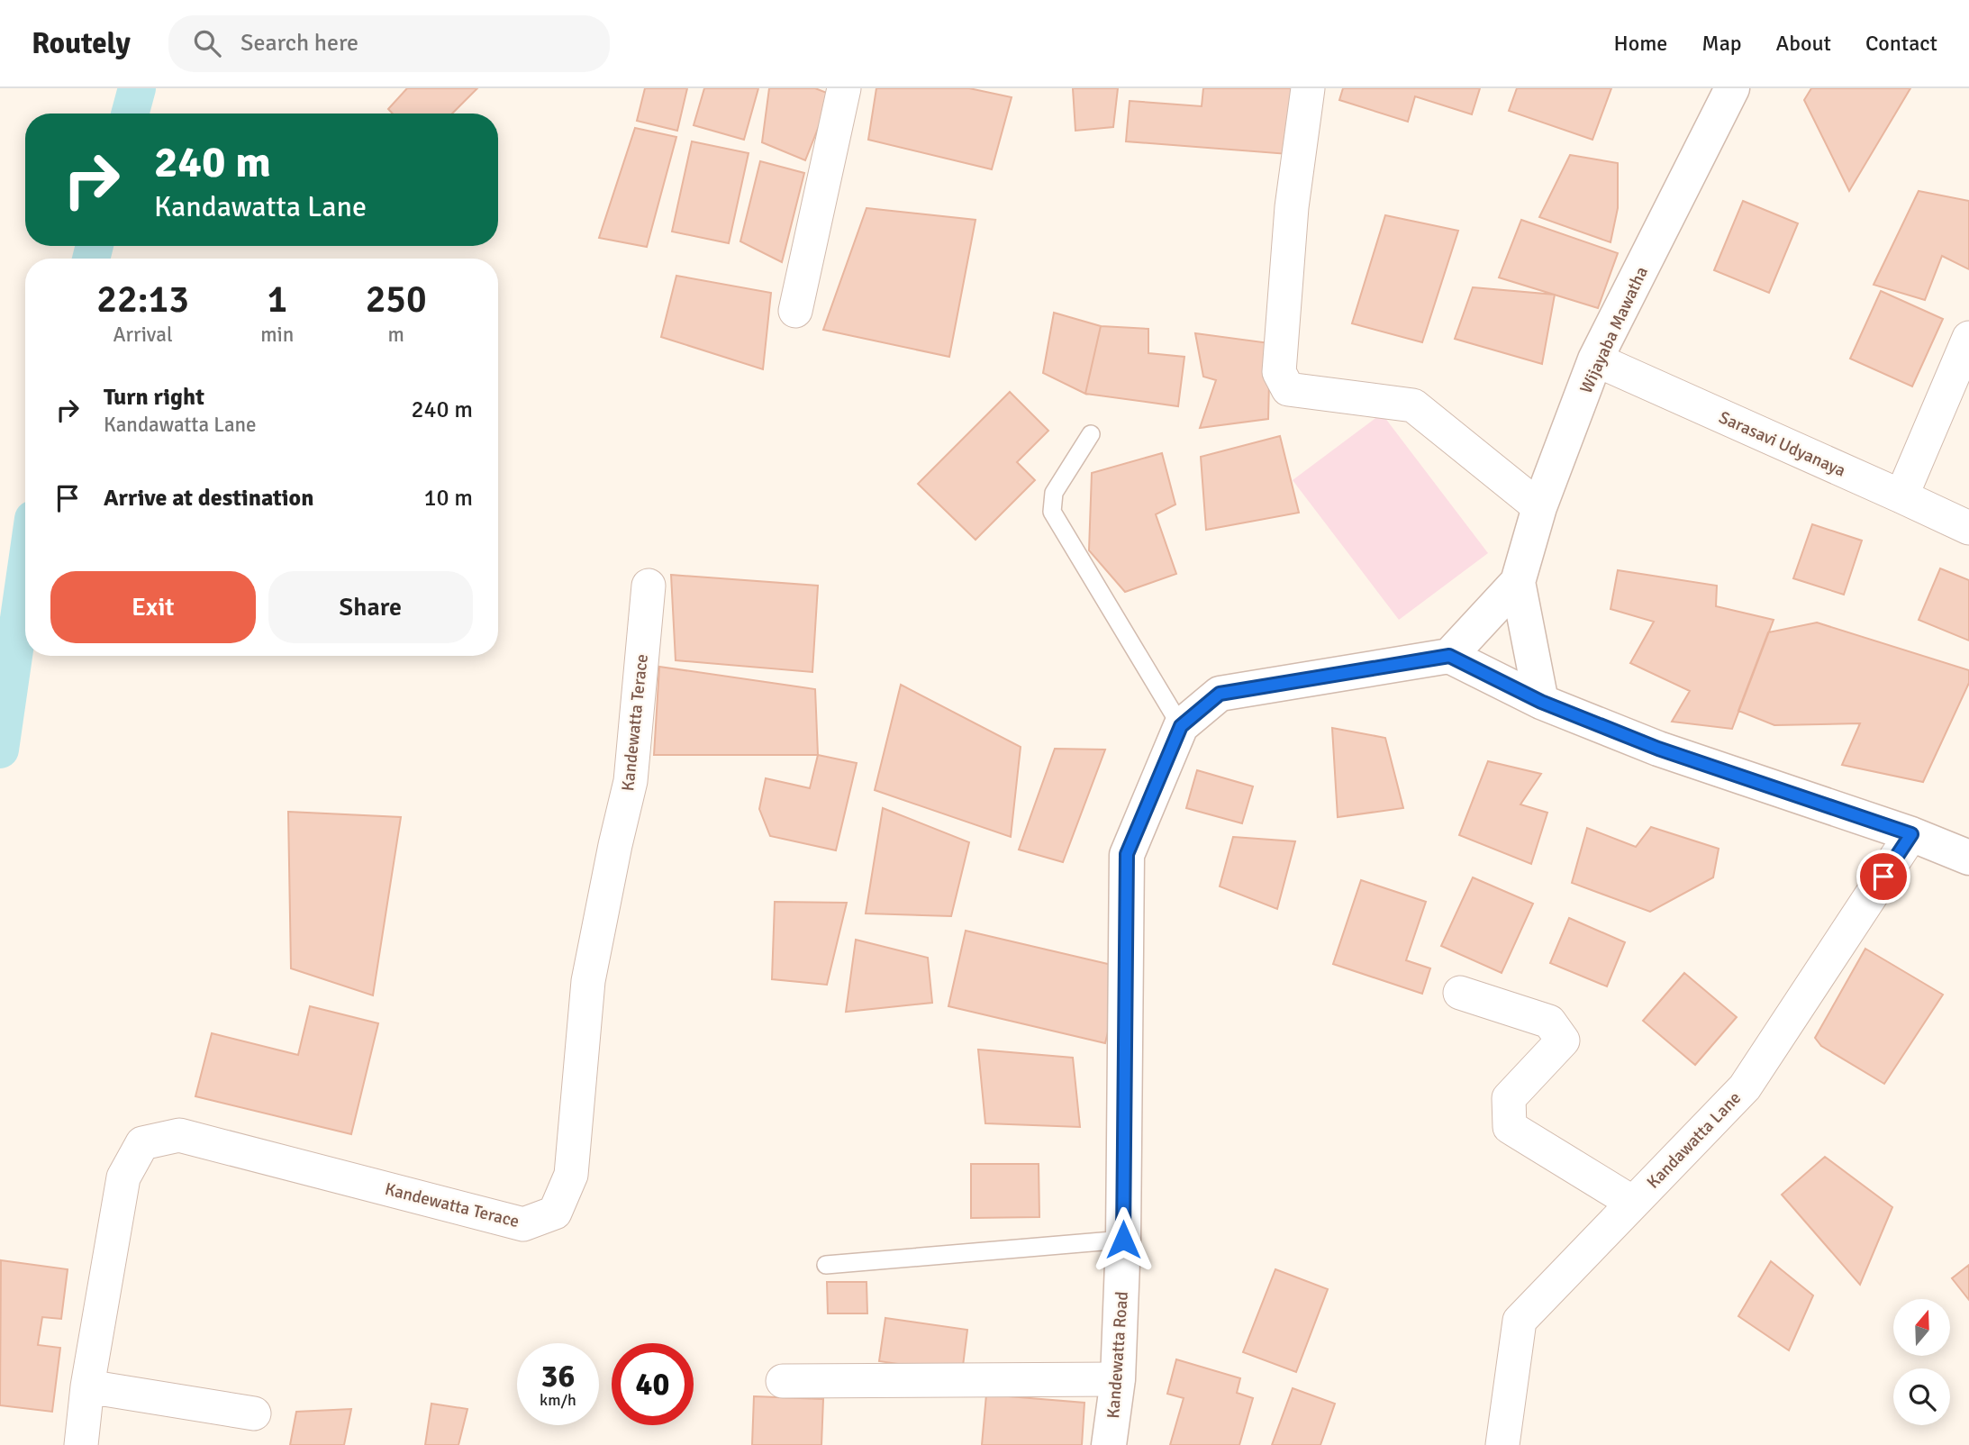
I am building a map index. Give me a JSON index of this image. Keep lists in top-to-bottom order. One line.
{"streets":{"street":["Wijayaba Mawatha","Sarasavi Udyanaya","Kandewatta Terace","Kandawatta Lane","Kandewatta Road"]},"crossings":[["Wijayaba Mawatha","Sarasavi Udyanaya"]],"north":"top","page":{"header":"Routely","search":"Search here","nav":["Home","Map","About","Contact"],"turn":["240 m","Kandawatta Lane"],"eta":["22:13","Arrival","1","min","250","m"],"list":[{"name":"Turn right","note":"Kandawatta Lane","value":"240 m"},{"name":"Arrive at destination","value":"10 m"}],"buttons":["Exit","Share"],"speed":"36 km/h","limit":"40"}}
